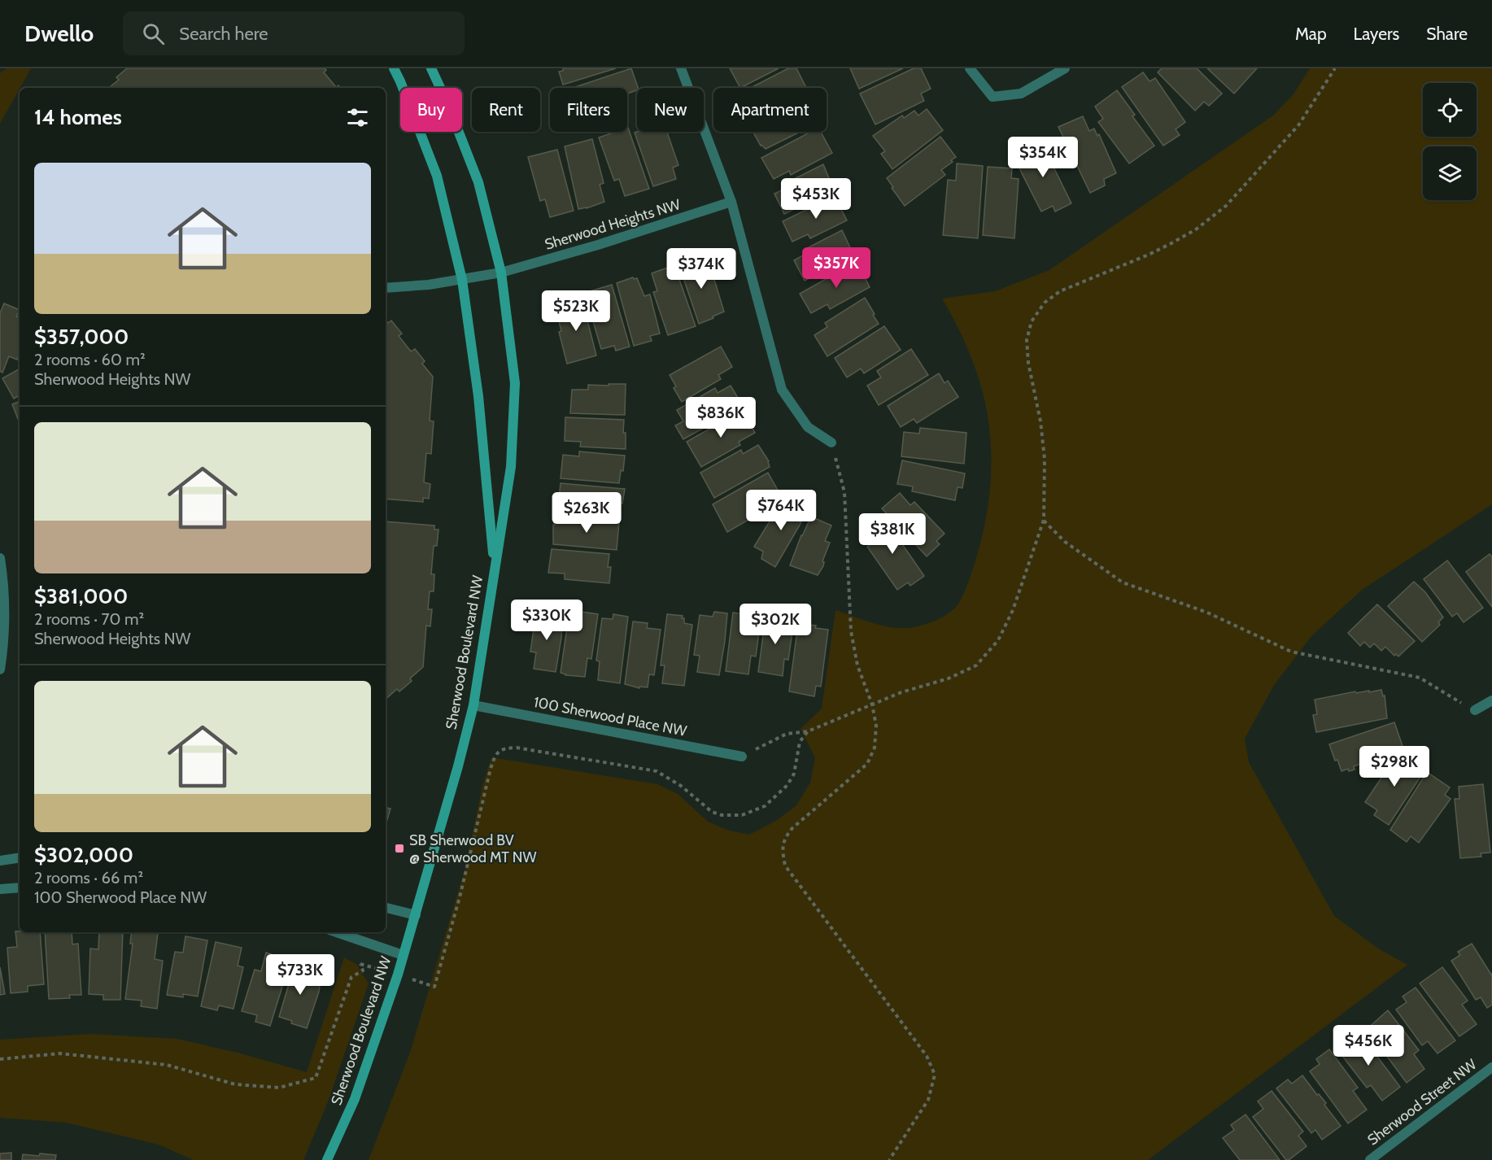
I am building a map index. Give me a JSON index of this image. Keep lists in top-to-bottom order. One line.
{"streets":{"street":["Sherwood Heights NW","Sherwood Boulevard NW","100 Sherwood Place NW","Sherwood Street NW"]},"crossings":[["Sherwood Heights NW","Sherwood Boulevard NW"],["Sherwood Boulevard NW","100 Sherwood Place NW"]],"places":{"transit":["SB Sherwood BV @ Sherwood MT NW"]},"page":{"header":"Dwello","search":"Search here","nav":["Map","Layers","Share"],"chip":["Buy","Rent","Filters","New","Apartment"],"heading":"14 homes","price":["$354K","$453K","$357K","$374K","$523K","$836K","$764K","$263K","$381K","$330K","$302K","$298K","$733K","$456K"],"list":[{"name":"$357,000","note":"2 rooms · 60 m² · Sherwood Heights NW"},{"name":"$381,000","note":"2 rooms · 70 m² · Sherwood Heights NW"},{"name":"$302,000","note":"2 rooms · 66 m² · 100 Sherwood Place NW"}]}}
